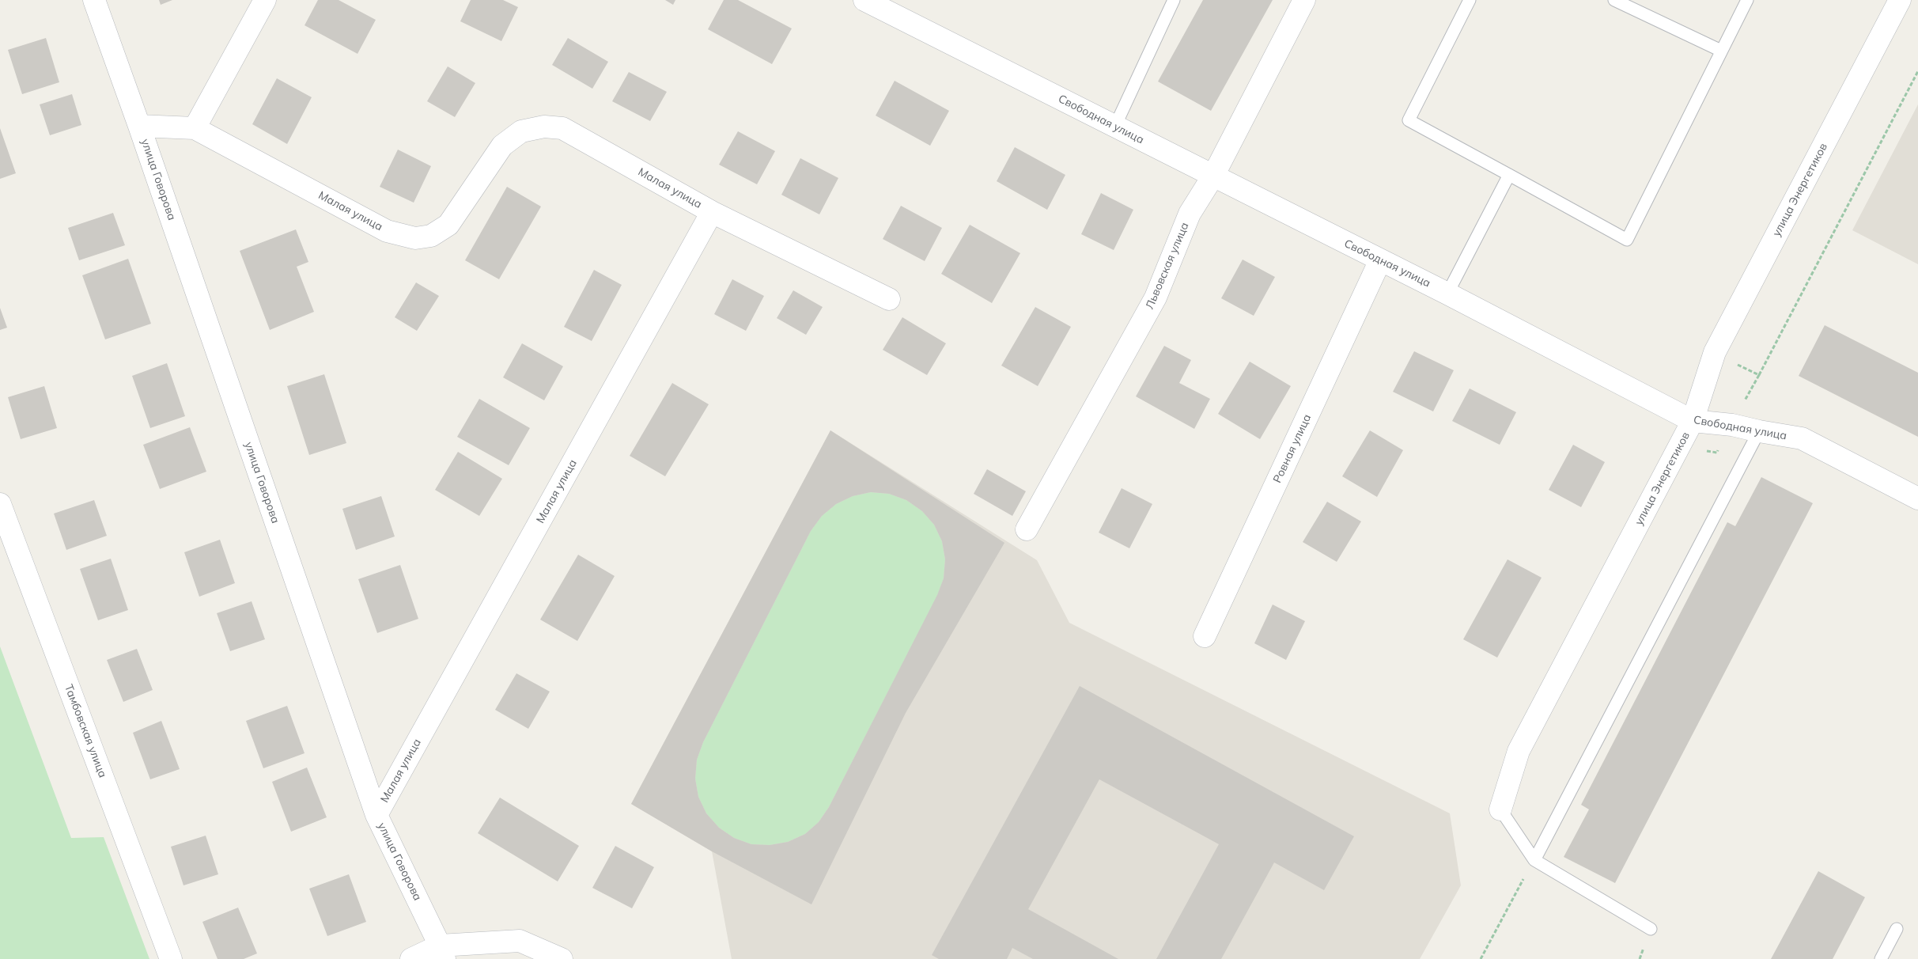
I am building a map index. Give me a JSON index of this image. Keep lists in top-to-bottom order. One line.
{"streets":{"street":["Свободная улица","улица Говорова","Малая улица","улица Энергетиков","Львовская улица","Ровная улица","Тамбовская улица"]},"crossings":[["Свободная улица","улица Энергетиков"],["Свободная улица","Львовская улица"],["Свободная улица","Ровная улица"],["улица Говорова","Малая улица"]]}
